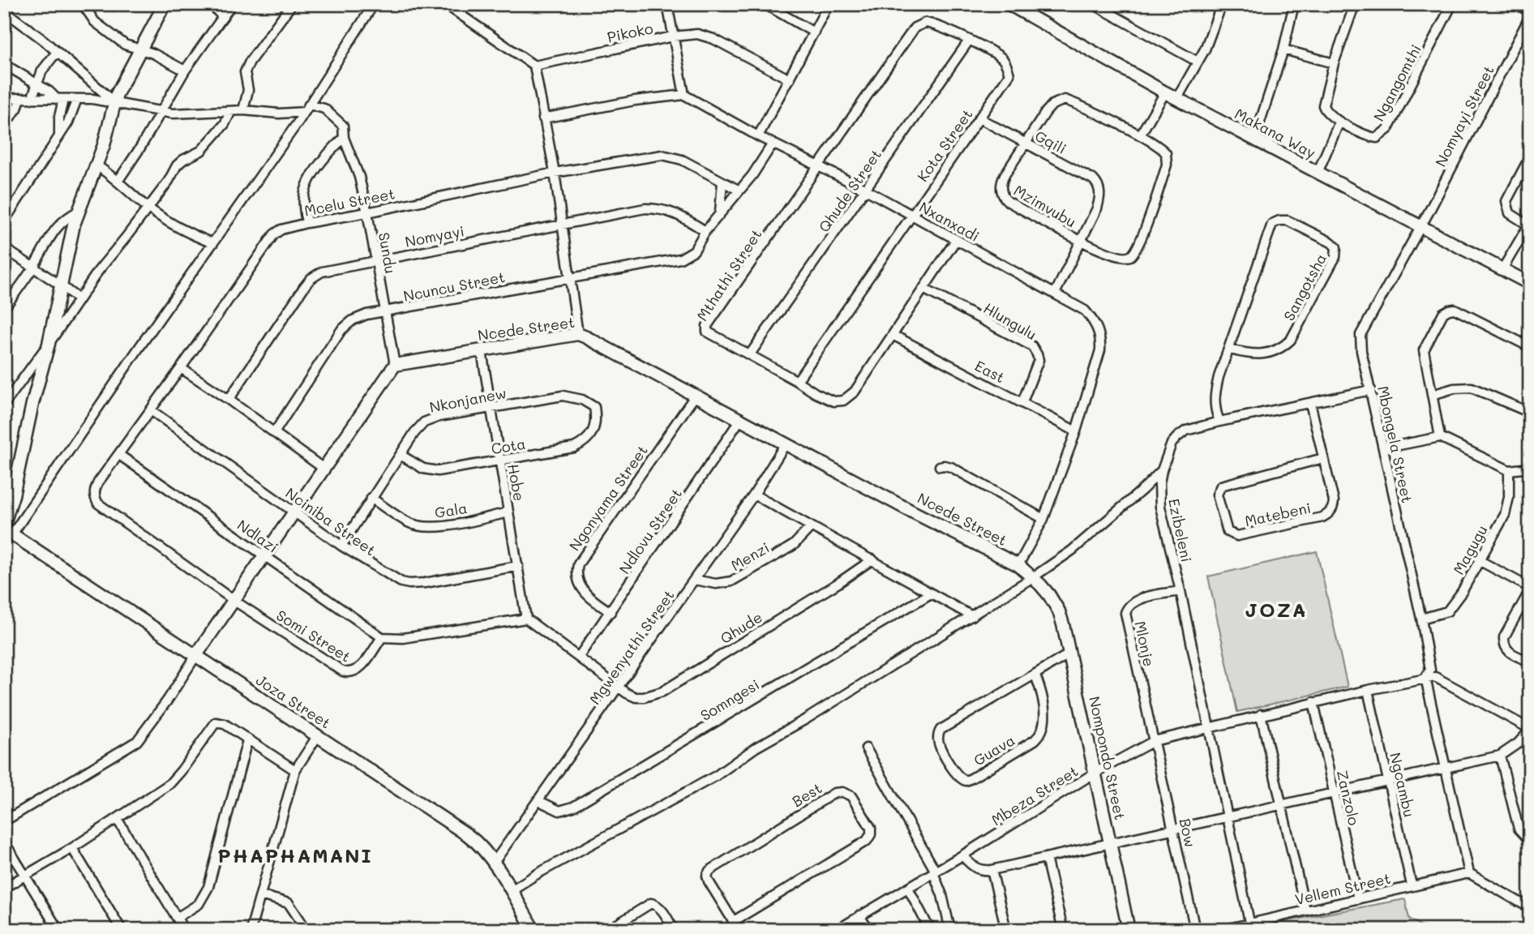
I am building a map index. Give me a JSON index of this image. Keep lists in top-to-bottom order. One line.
{"streets":{"street":["Pikoko","Ngangomthi","Nomyayi Street","Makana Way","Gqili","Kota Street","Qhude Street","Mcelu Street","Mzimvubu","Nxanxadi","Nomyayi","Sundu","Mthathi Street","Ncuncu Street","Sangotsha","Hlungulu","Ncede Street","East","Nkonjanew","Mbongela Street","Cota","Hobe","Ngonyama Street","Gala","Matebeni","Nciniba Street","Ezibeleni","Ndlovu Street","Ndlazi","Magugu","Menzi","Qhude","Somi Street","Mlonje","Mgwenyathi Street","Somngesi","Joza Street","Guava","Nompondo Street","Ngcambu","Best","Mbeza Street","Zanzolo","Bow","Vellem Street"]},"crossings":[["Nomyayi Street","Makana Way"],["Nomyayi Street","Mbongela Street"],["Makana Way","Mbongela Street"],["Gqili","Kota Street"],["Gqili","Mzimvubu"],["Kota Street","Qhude Street"],["Kota Street","Nxanxadi"],["Kota Street","Mthathi Street"],["Qhude Street","Nxanxadi"],["Qhude Street","Mthathi Street"],["Mcelu Street","Sundu"],["Mcelu Street","Nciniba Street"],["Mcelu Street","Ndlazi"],["Mcelu Street","Somi Street"],["Nxanxadi","Mthathi Street"],["Nxanxadi","Ncede Street"],["Nxanxadi","East"],["Nomyayi","Sundu"],["Nomyayi","Ncuncu Street"],["Sundu","Ncuncu Street"],["Sundu","Ncede Street"],["Mthathi Street","Hlungulu"],["Mthathi Street","East"],["Sangotsha","Ezibeleni"],["Hlungulu","East"],["Ncede Street","Hobe"],["Ncede Street","Ngonyama Street"],["Ncede Street","Ndlovu Street"],["Ncede Street","Mgwenyathi Street"],["Ncede Street","Nompondo Street"],["Nkonjanew","Cota"],["Nkonjanew","Hobe"],["Nkonjanew","Gala"],["Nkonjanew","Nciniba Street"],["Mbongela Street","Ezibeleni"],["Mbongela Street","Magugu"],["Mbongela Street","Mbeza Street"],["Mbongela Street","Vellem Street"],["Cota","Hobe"],["Hobe","Gala"],["Hobe","Nciniba Street"],["Ngonyama Street","Ndlovu Street"],["Matebeni","Ezibeleni"],["Ezibeleni","Mlonje"],["Ezibeleni","Mbeza Street"],["Ezibeleni","Vellem Street"],["Ndlazi","Somi Street"],["Menzi","Mgwenyathi Street"],["Qhude","Mgwenyathi Street"],["Mlonje","Mbeza Street"],["Mlonje","Bow"],["Mgwenyathi Street","Somngesi"],["Mgwenyathi Street","Joza Street"],["Guava","Nompondo Street"],["Nompondo Street","Mbeza Street"],["Ngcambu","Mbeza Street"],["Ngcambu","Vellem Street"],["Mbeza Street","Zanzolo"],["Mbeza Street","Bow"],["Zanzolo","Vellem Street"]],"districts":["JOZA","PHAPHAMANI"]}
